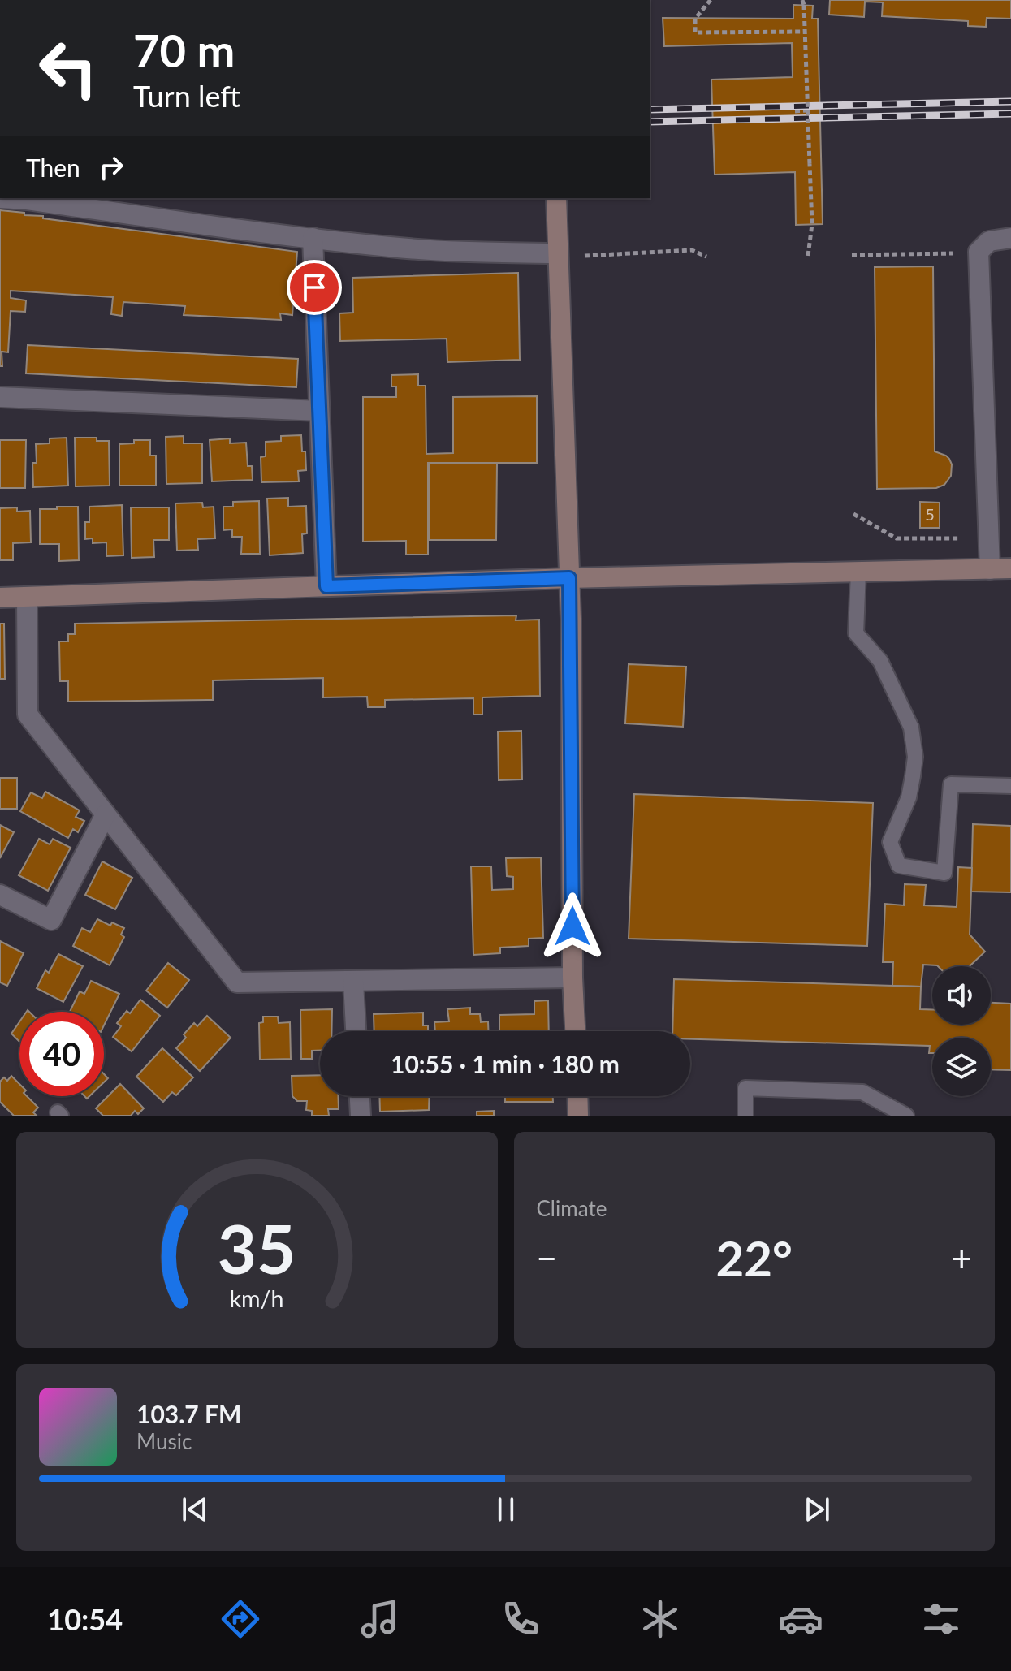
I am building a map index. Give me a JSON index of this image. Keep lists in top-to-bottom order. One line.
{"house_numbers":["5"],"page":{"turn":["70 m","Turn left"],"then":"Then","limit":"40","trip":"10:55 · 1 min · 180 m","tile":"Climate","heat":["−","22°","+"],"song":["103.7 FM","Music"],"tabs":"10:54","gauge":["35","km/h"]}}
